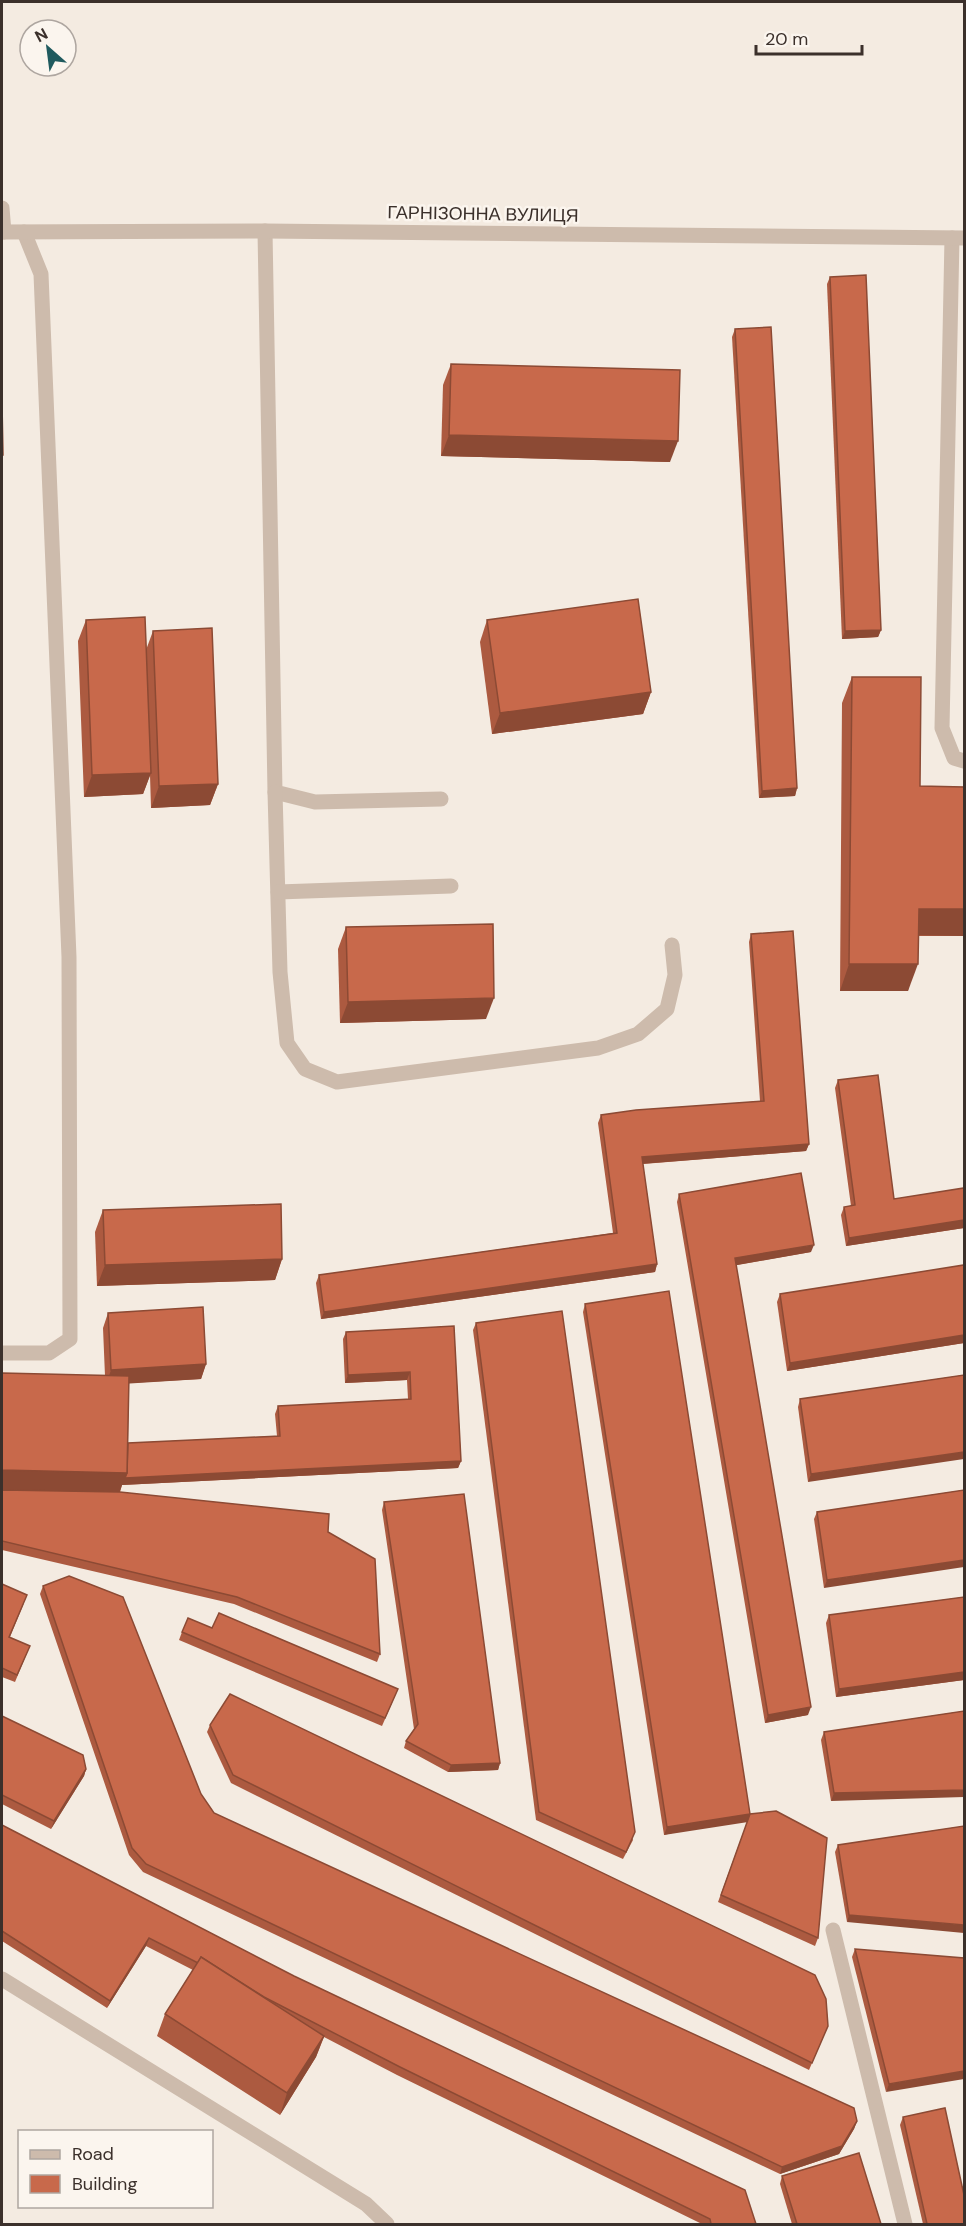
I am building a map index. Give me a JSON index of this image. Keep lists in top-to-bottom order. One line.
{"streets":{"street":["ГАРНІЗОННА ВУЛИЦЯ"]},"legend":["Road","Building"],"scale_bar":"20 m","north":"top left"}
